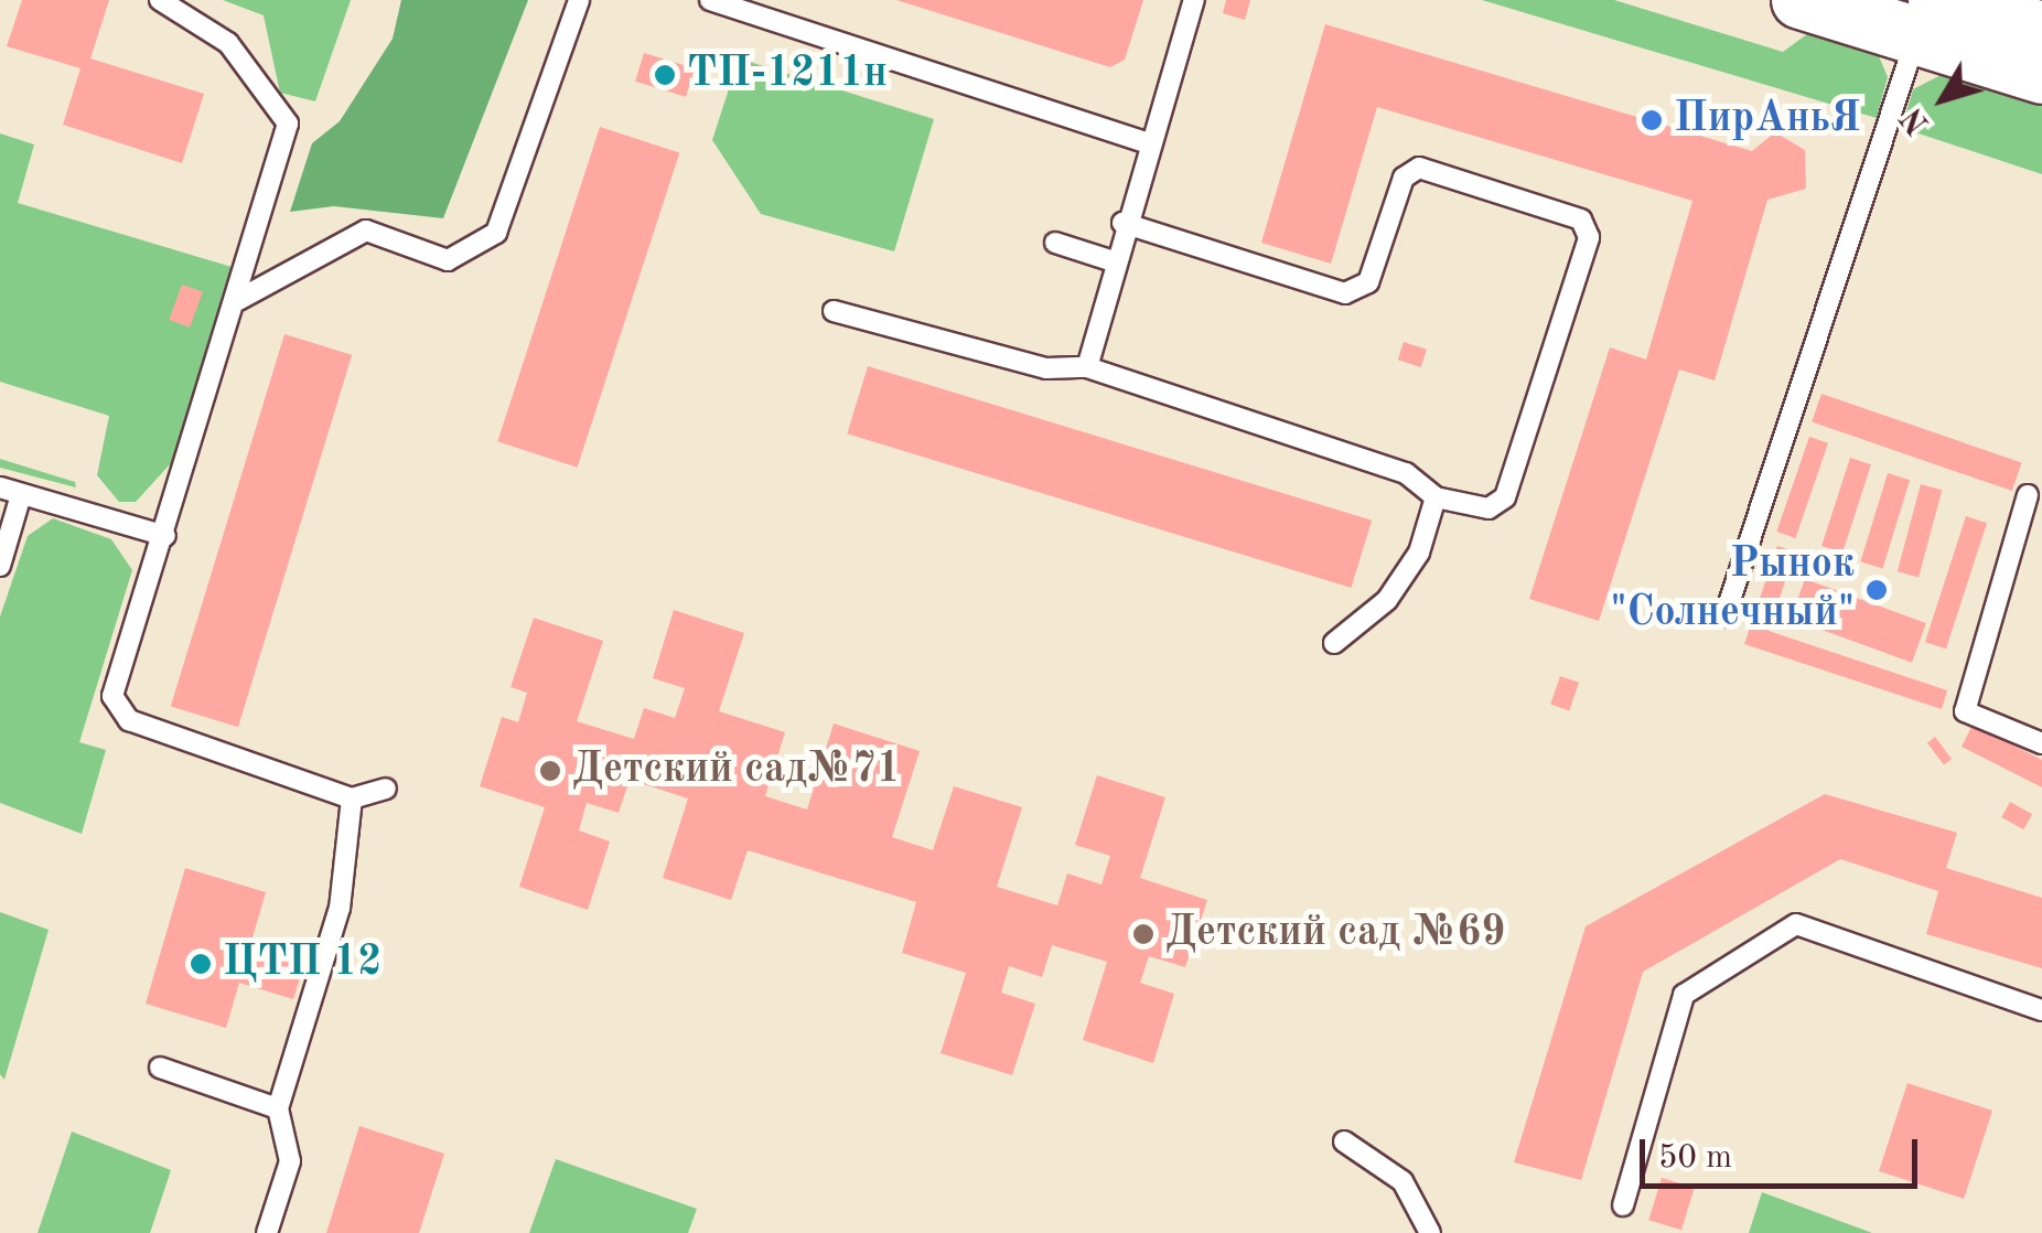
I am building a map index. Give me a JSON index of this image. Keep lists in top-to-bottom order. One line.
{"places":["ТП-1211н","ПирАньЯ","Рынок \"Солнечный\"","Детский сад№71","Детский сад №69","ЦТП 12"],"scale_bar":"50 m","north":"bottom left"}
